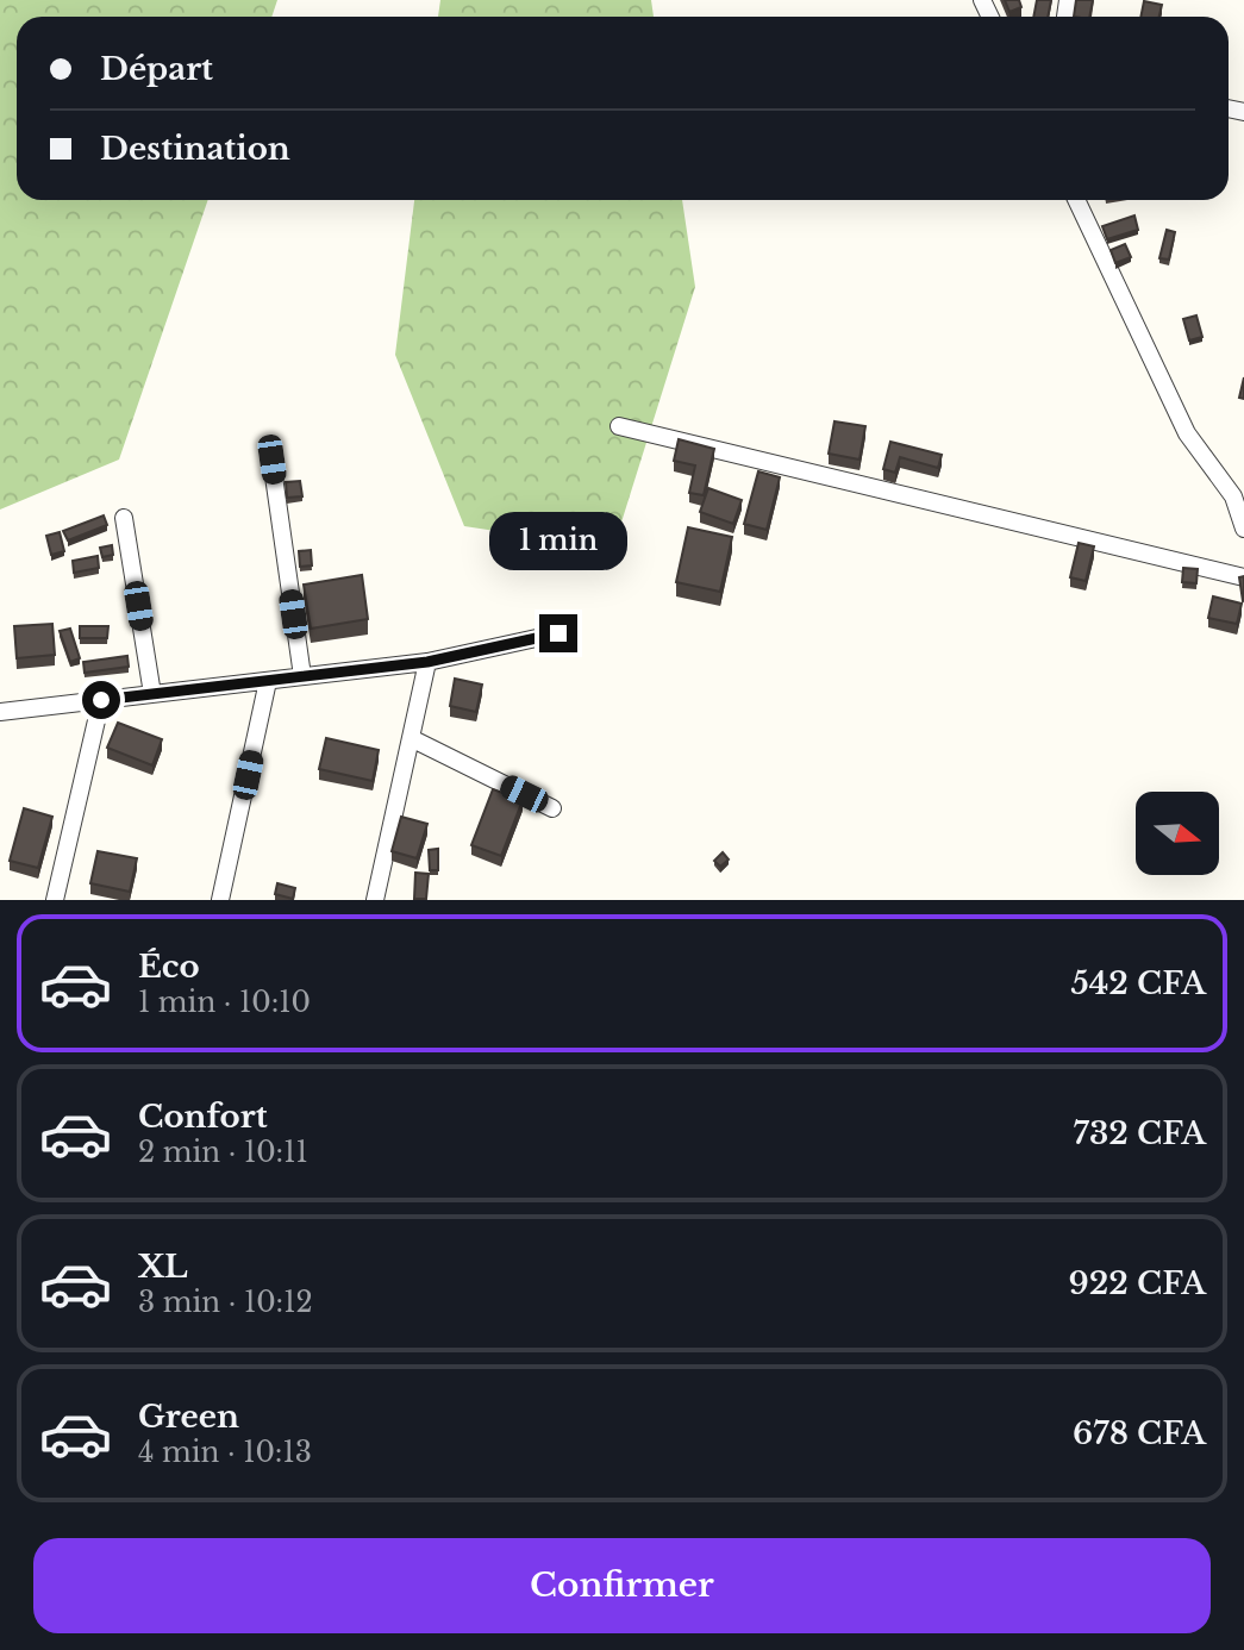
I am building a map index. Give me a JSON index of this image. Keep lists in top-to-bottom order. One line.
{"north":"right","page":{"banner":["Départ","Destination"],"bubble":"1 min","list":[{"name":"Éco","note":"1 min · 10:10","value":"542 CFA"},{"name":"Confort","note":"2 min · 10:11","value":"732 CFA"},{"name":"XL","note":"3 min · 10:12","value":"922 CFA"},{"name":"Green","note":"4 min · 10:13","value":"678 CFA"}],"buttons":"Confirmer"}}
